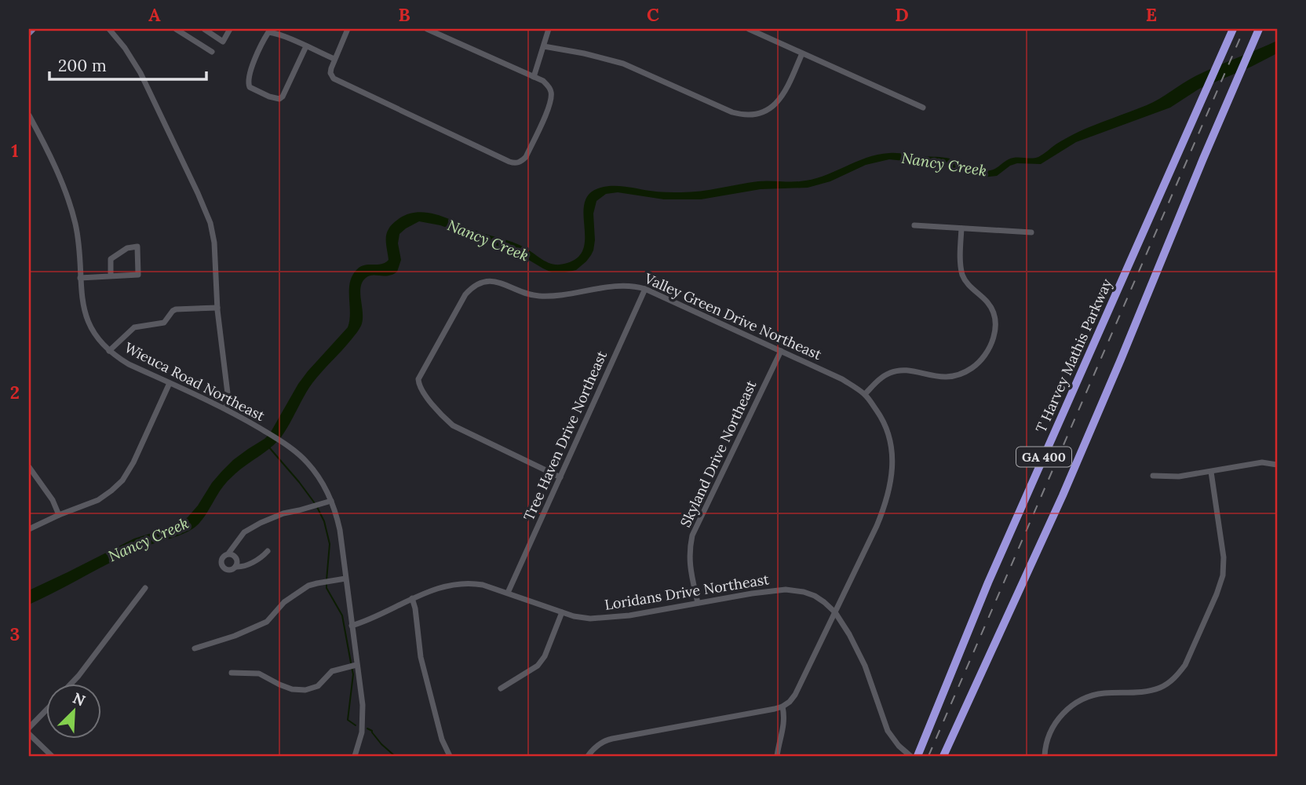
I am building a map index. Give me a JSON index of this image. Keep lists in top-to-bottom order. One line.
{"streets":{"highway":["T Harvey Mathis Parkway","GA 400"],"street":["Valley Green Drive Northeast","Wieuca Road Northeast","Tree Haven Drive Northeast","Skyland Drive Northeast","Loridans Drive Northeast"]},"crossings":[["Valley Green Drive Northeast","Tree Haven Drive Northeast"],["Valley Green Drive Northeast","Skyland Drive Northeast"],["Valley Green Drive Northeast","Loridans Drive Northeast"],["Wieuca Road Northeast","Loridans Drive Northeast"],["Tree Haven Drive Northeast","Loridans Drive Northeast"],["Skyland Drive Northeast","Loridans Drive Northeast"]],"water":["Nancy Creek"],"scale_bar":"200 m","north":"top right","grid":{"columns":["A","B","C","D","E"],"rows":["1","2","3"]}}
